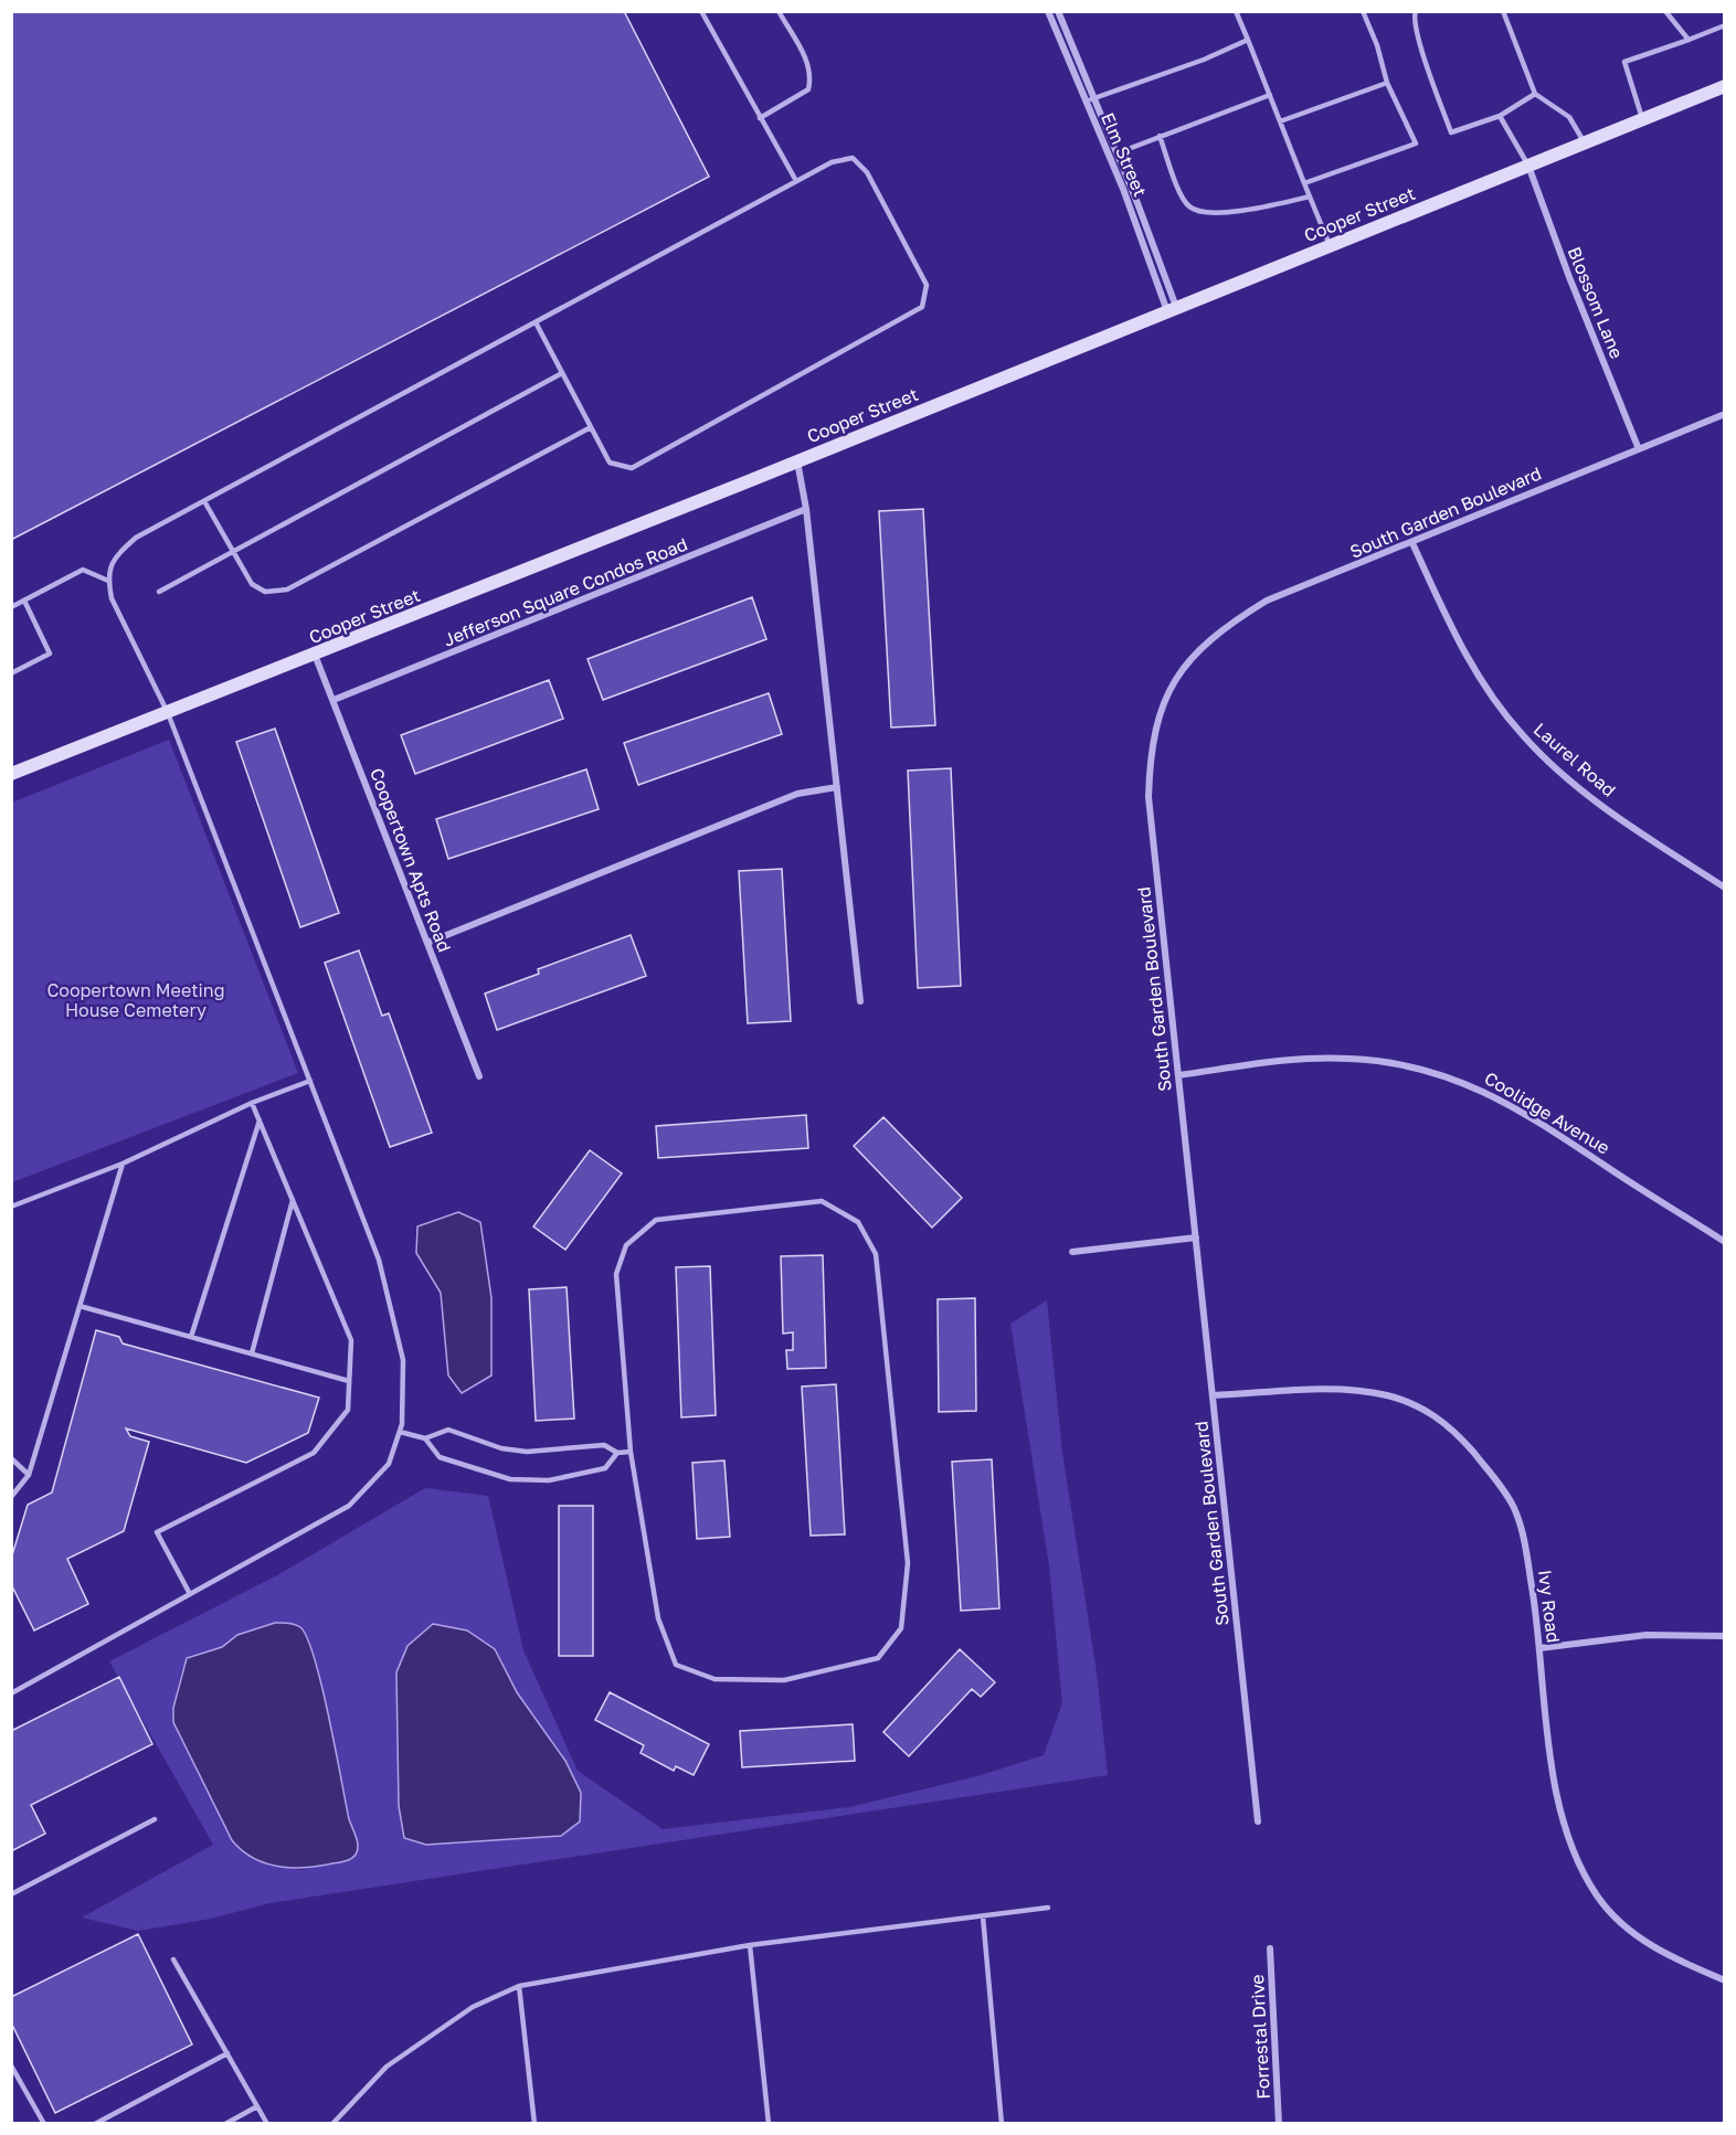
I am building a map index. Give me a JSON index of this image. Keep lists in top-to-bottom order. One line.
{"streets":{"street":["Elm Street","Cooper Street","Blossom Lane","South Garden Boulevard","Jefferson Square Condos Road","Laurel Road","Coopertown Apts Road","Coolidge Avenue","Ivy Road","Forrestal Drive"]},"crossings":[["Elm Street","Cooper Street"],["Cooper Street","Blossom Lane"],["Cooper Street","Coopertown Apts Road"],["Blossom Lane","South Garden Boulevard"],["South Garden Boulevard","Laurel Road"],["South Garden Boulevard","Coolidge Avenue"],["South Garden Boulevard","Ivy Road"],["Jefferson Square Condos Road","Coopertown Apts Road"]],"parks":["Coopertown Meeting House Cemetery"]}
